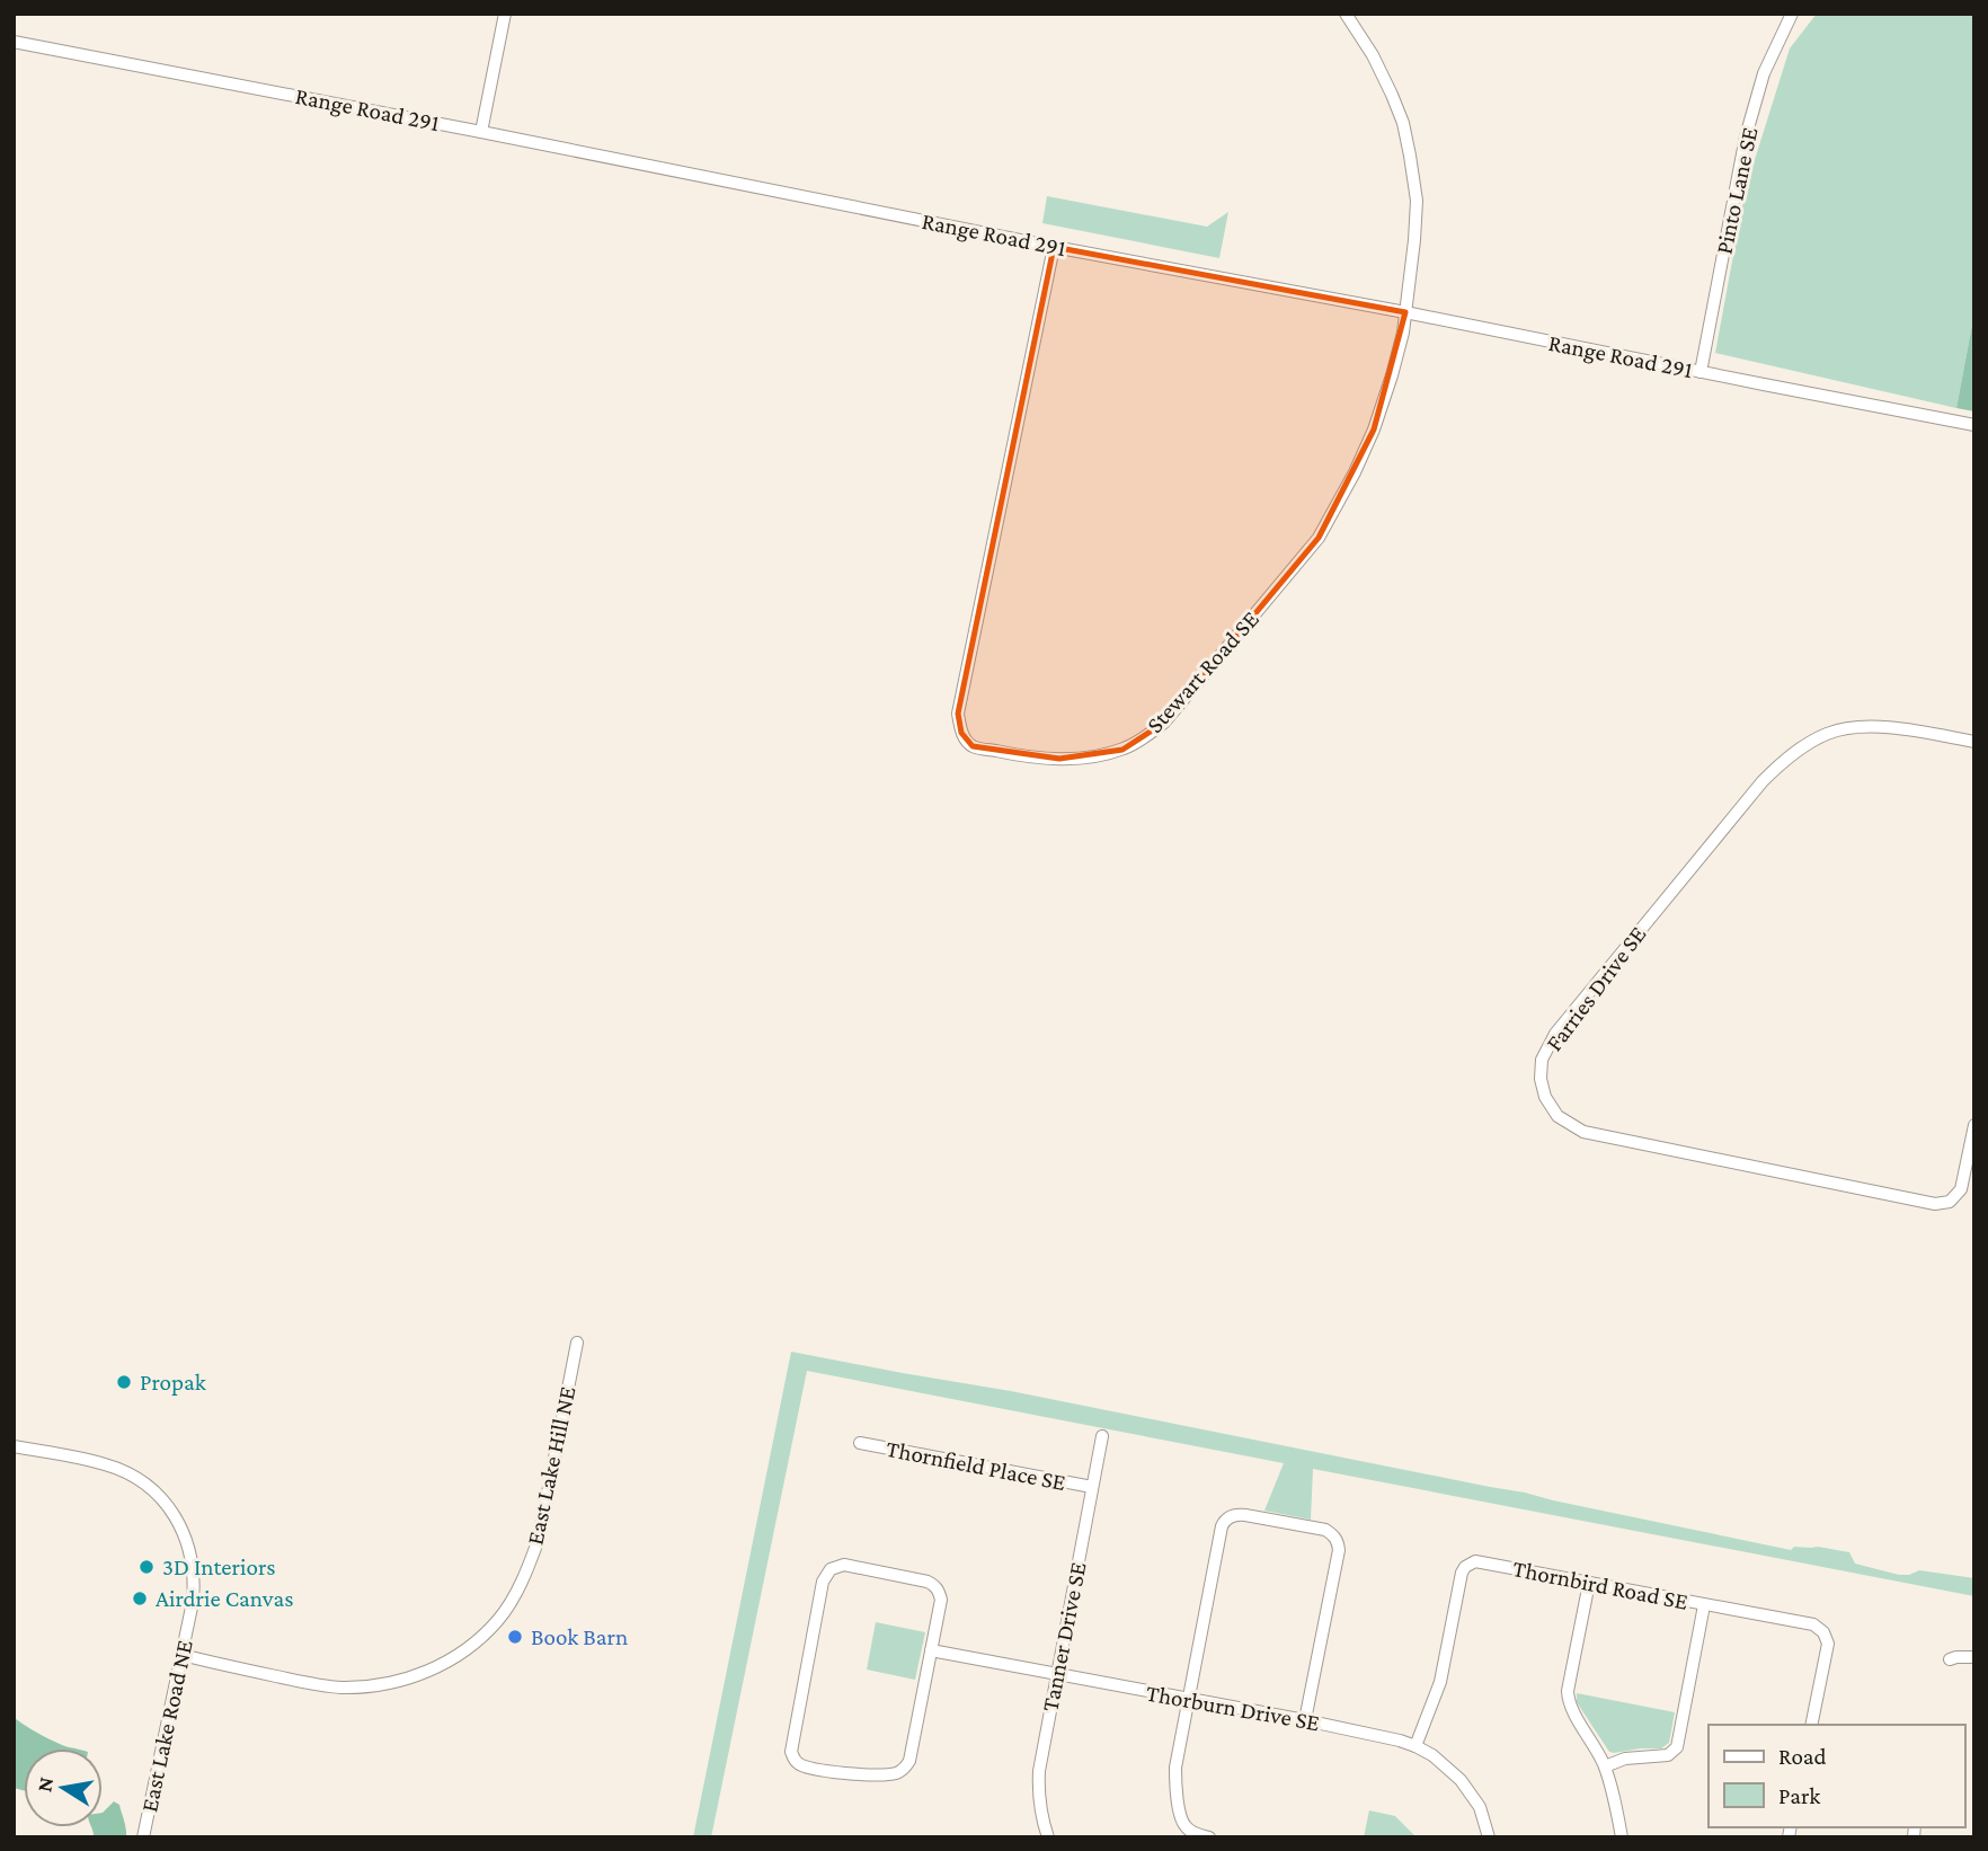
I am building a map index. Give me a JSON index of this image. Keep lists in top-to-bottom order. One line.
{"streets":{"street":["Range Road 291","Pinto Lane SE","Stewart Road SE","Farries Drive SE","East Lake Hill NE","Thornfield Place SE","Thornbird Road SE","Tanner Drive SE","Thorburn Drive SE","East Lake Road NE"]},"crossings":[["Range Road 291","Pinto Lane SE"],["Range Road 291","Stewart Road SE"],["East Lake Hill NE","East Lake Road NE"],["Thornfield Place SE","Tanner Drive SE"],["Thornbird Road SE","Thorburn Drive SE"],["Tanner Drive SE","Thorburn Drive SE"]],"places":["Propak","3D Interiors","Airdrie Canvas","Book Barn"],"legend":["Road","Park"],"north":"left"}
